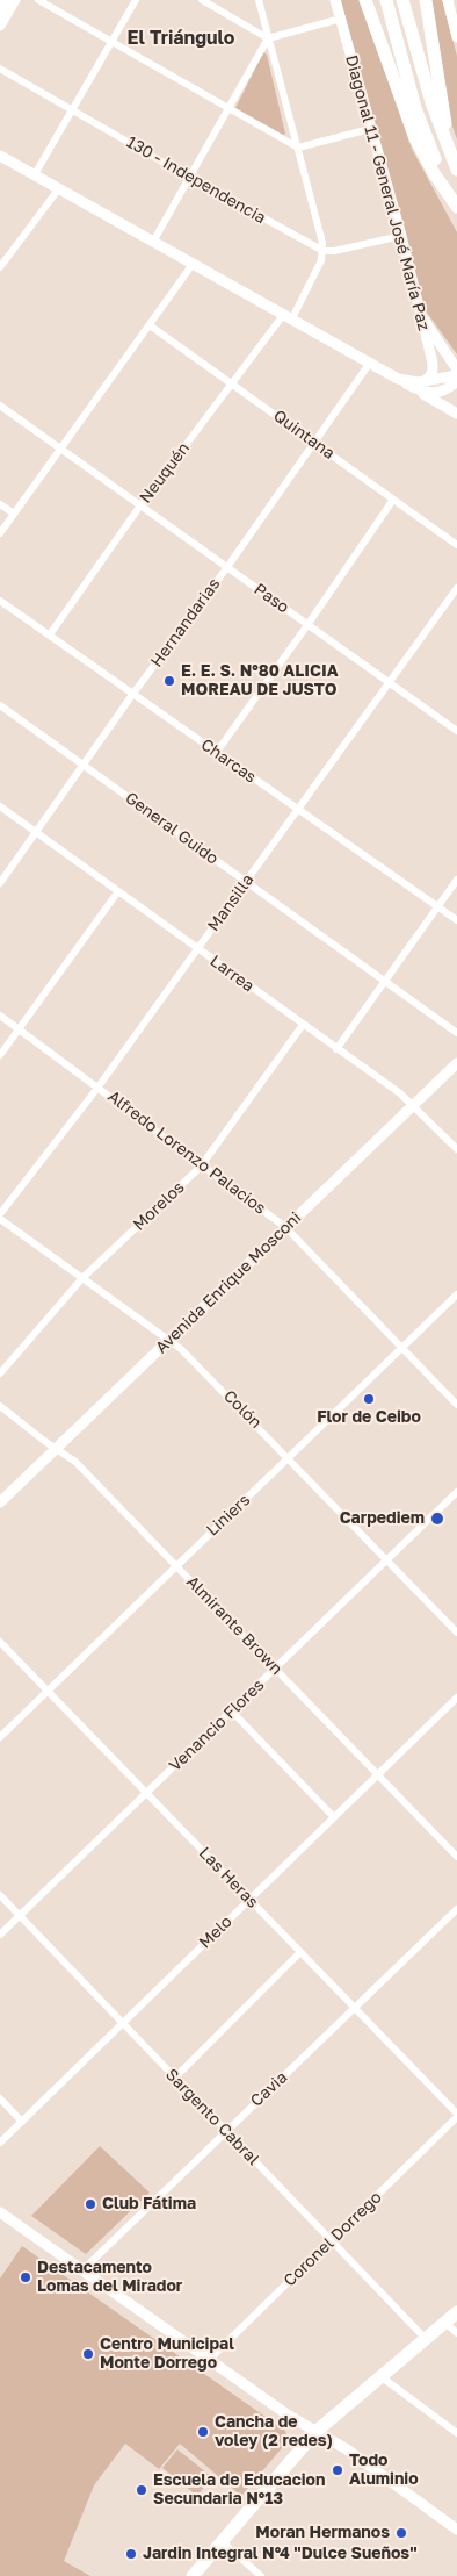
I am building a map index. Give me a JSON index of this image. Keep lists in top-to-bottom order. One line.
{"streets":{"main road":["Diagonal 11 - General José María Paz","Avenida Enrique Mosconi"],"street":["130 - Independencia","Quintana","Neuquén","Paso","Hernandarias","Charcas","General Guido","Mansilla","Larrea","Alfredo Lorenzo Palacios","Morelos","Colón","Liniers","Almirante Brown","Venancio Flores","Las Heras","Melo","Cavia","Sargento Cabral","Coronel Dorrego"]},"crossings":[["130 - Independencia","Neuquén"],["Quintana","Neuquén"],["Quintana","Hernandarias"],["Neuquén","Paso"],["Neuquén","Charcas"],["Paso","Hernandarias"],["Paso","Mansilla"],["Hernandarias","Charcas"],["Hernandarias","General Guido"],["Hernandarias","Larrea"],["Charcas","Mansilla"],["General Guido","Mansilla"],["Mansilla","Larrea"],["Mansilla","Alfredo Lorenzo Palacios"],["Mansilla","Colón"],["Larrea","Morelos"],["Larrea","Avenida Enrique Mosconi"],["Alfredo Lorenzo Palacios","Morelos"],["Alfredo Lorenzo Palacios","Avenida Enrique Mosconi"],["Alfredo Lorenzo Palacios","Liniers"],["Morelos","Colón"],["Avenida Enrique Mosconi","Colón"],["Avenida Enrique Mosconi","Almirante Brown"],["Colón","Liniers"],["Colón","Venancio Flores"],["Liniers","Almirante Brown"],["Liniers","Las Heras"],["Almirante Brown","Venancio Flores"],["Almirante Brown","Melo"],["Venancio Flores","Las Heras"],["Venancio Flores","Sargento Cabral"],["Las Heras","Melo"],["Las Heras","Cavia"],["Las Heras","Coronel Dorrego"],["Melo","Sargento Cabral"],["Cavia","Sargento Cabral"],["Sargento Cabral","Coronel Dorrego"]],"districts":["El Triángulo"],"places":["E. E. S. N°80 ALICIA MOREAU DE JUSTO","Flor de Ceibo","Carpediem","Club Fátima","Destacamento Lomas del Mirador","Centro Municipal Monte Dorrego","Cancha de voley (2 redes)","Todo Aluminio","Escuela de Educacion Secundaria N°13","Moran Hermanos","Jardin Integral N°4 \"Dulce Sueños\""]}
